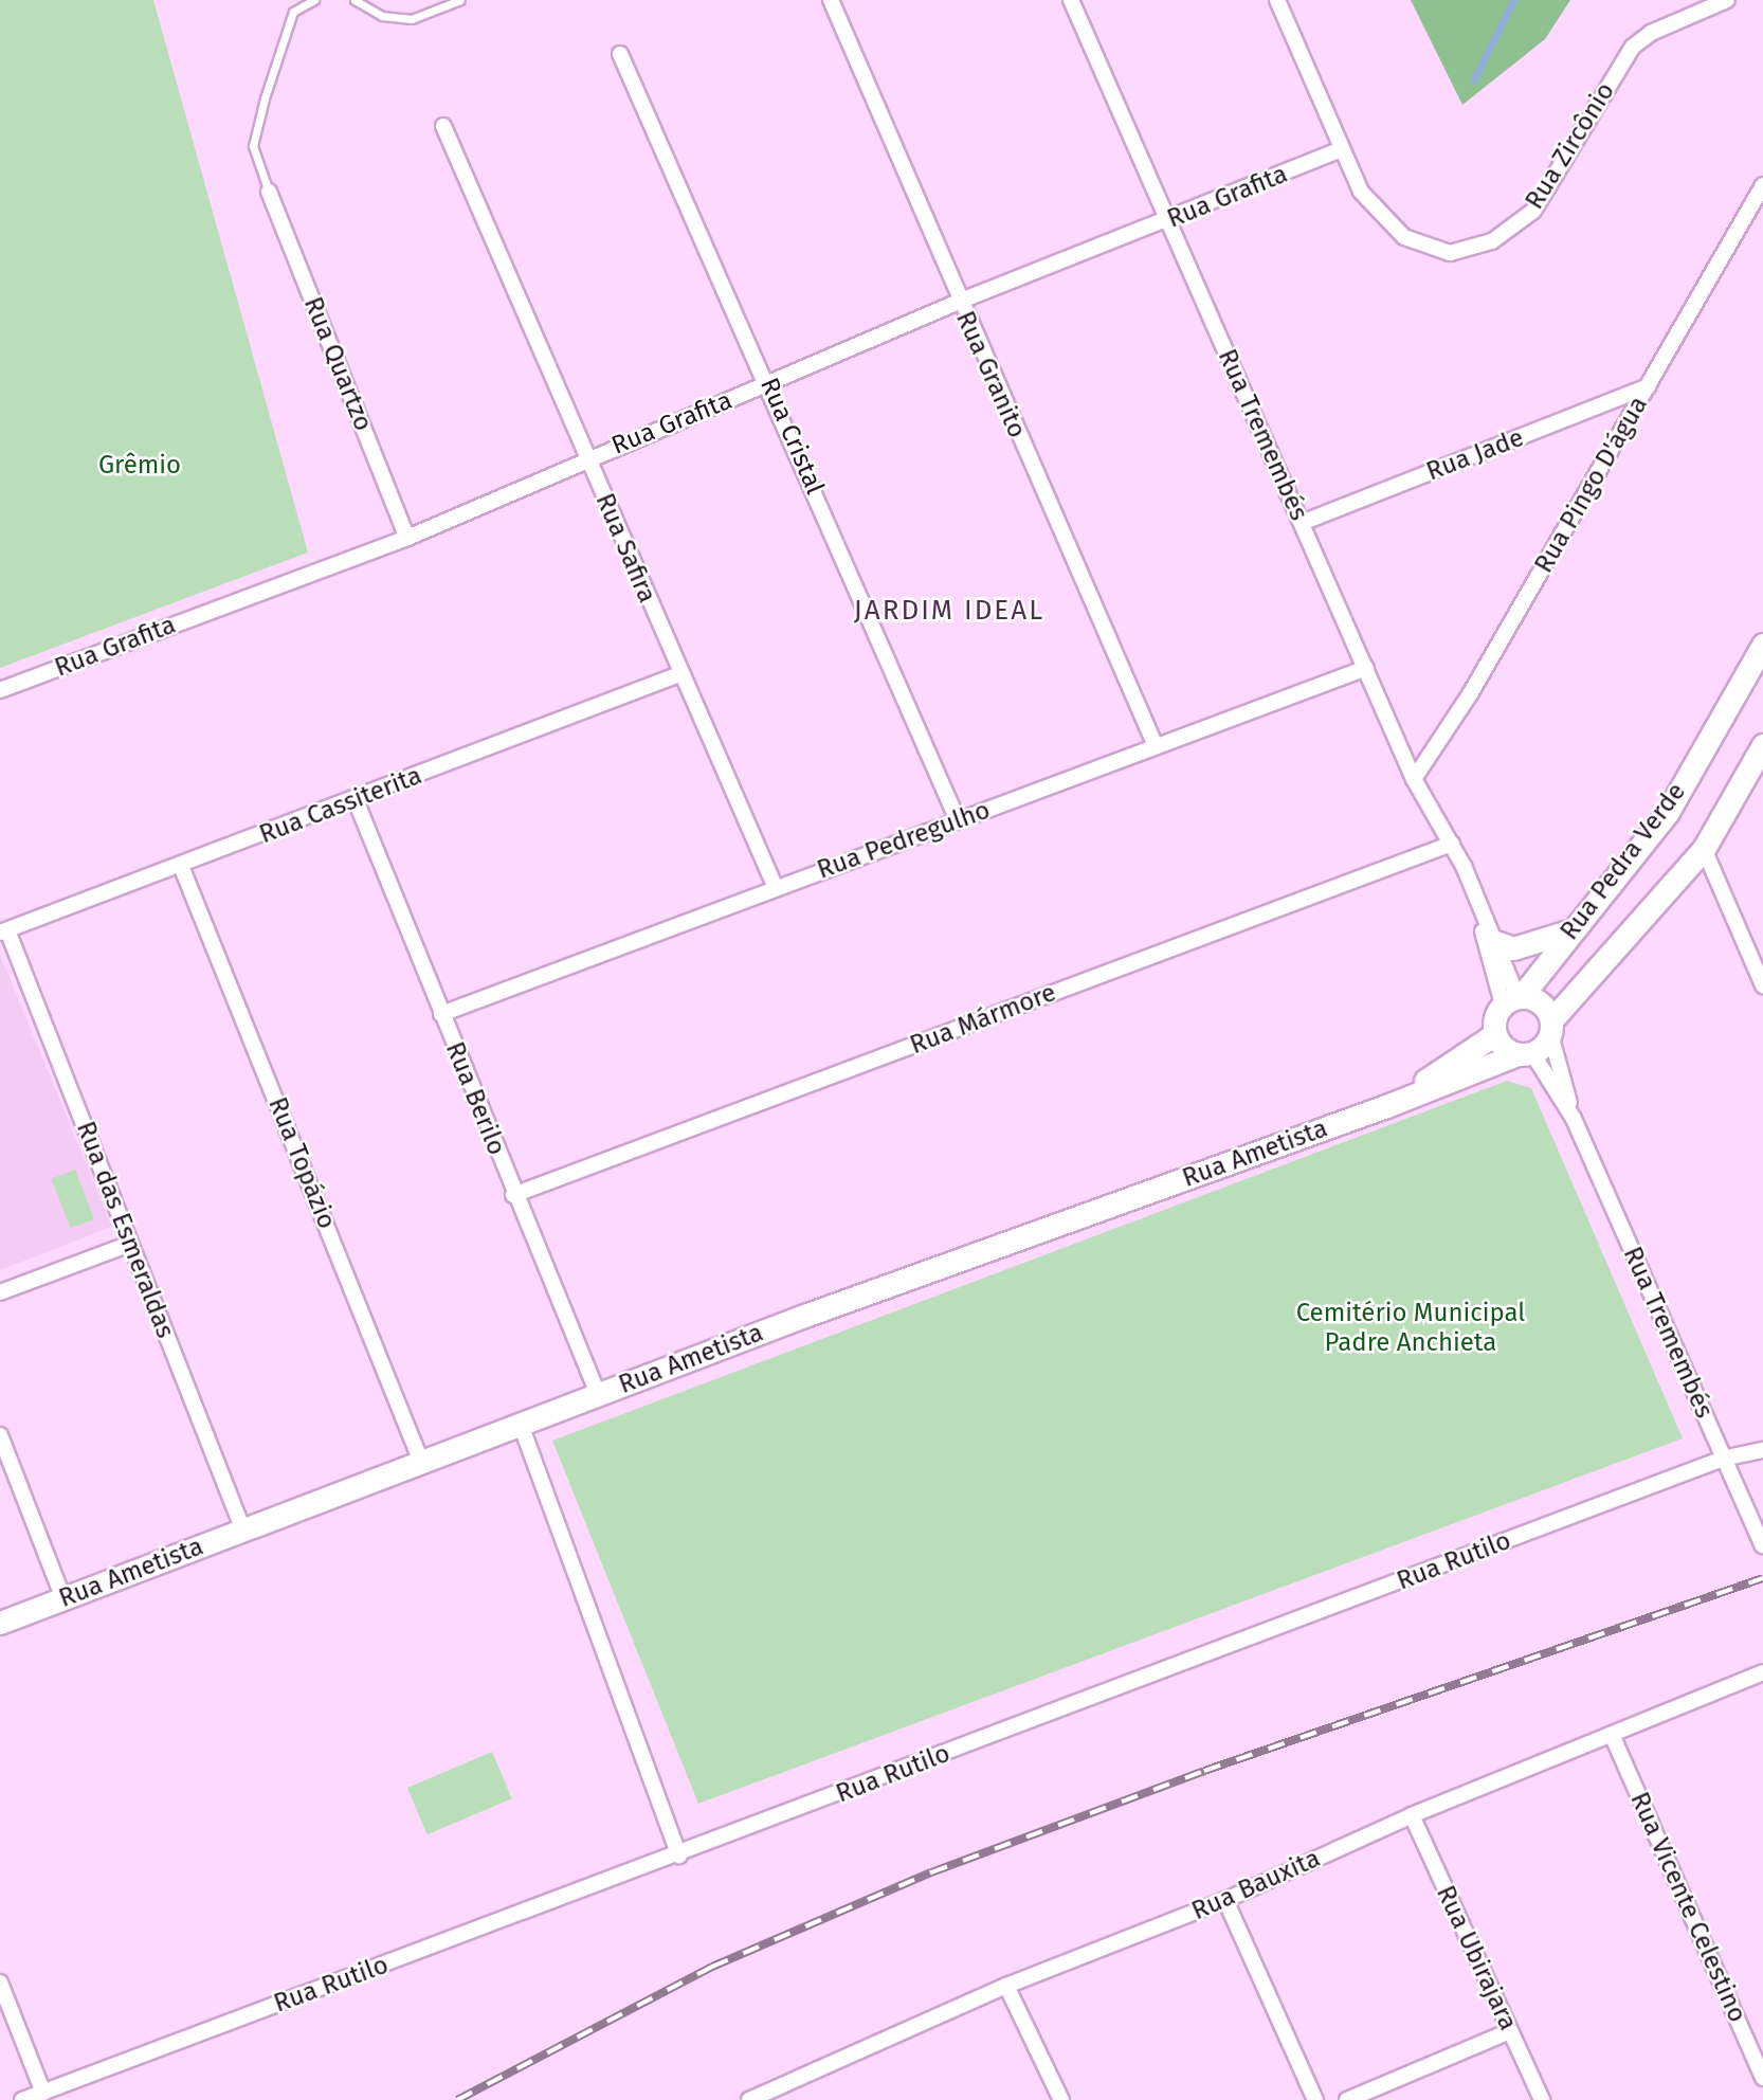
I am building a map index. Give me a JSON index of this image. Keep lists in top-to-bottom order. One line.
{"streets":{"street":["Rua Zircônio","Rua Grafita","Rua Quartzo","Rua Granito","Rua Tremembés","Rua Cristal","Rua Jade","Rua Pingo D'água","Rua Safira","Rua Cassiterita","Rua Pedregulho","Rua Pedra Verde","Rua Mármore","Rua Berilo","Rua Ametista","Rua Topázio","Rua das Esmeraldas","Rua Rutilo","Rua Bauxita","Rua Vicente Celestino","Rua Ubirajara"]},"crossings":[["Rua Zircônio","Rua Grafita"],["Rua Grafita","Rua Quartzo"],["Rua Grafita","Rua Granito"],["Rua Grafita","Rua Tremembés"],["Rua Grafita","Rua Cristal"],["Rua Grafita","Rua Safira"],["Rua Granito","Rua Pedregulho"],["Rua Tremembés","Rua Jade"],["Rua Tremembés","Rua Pingo D'água"],["Rua Tremembés","Rua Pedregulho"],["Rua Tremembés","Rua Pedra Verde"],["Rua Tremembés","Rua Mármore"],["Rua Tremembés","Rua Ametista"],["Rua Tremembés","Rua Rutilo"],["Rua Cristal","Rua Pedregulho"],["Rua Jade","Rua Pingo D'água"],["Rua Safira","Rua Cassiterita"],["Rua Safira","Rua Pedregulho"],["Rua Cassiterita","Rua Berilo"],["Rua Cassiterita","Rua Topázio"],["Rua Cassiterita","Rua das Esmeraldas"],["Rua Pedregulho","Rua Berilo"],["Rua Pedra Verde","Rua Ametista"],["Rua Mármore","Rua Berilo"],["Rua Berilo","Rua Ametista"],["Rua Ametista","Rua Topázio"],["Rua Ametista","Rua das Esmeraldas"],["Rua Bauxita","Rua Vicente Celestino"],["Rua Bauxita","Rua Ubirajara"]],"districts":["JARDIM IDEAL"],"parks":["Grêmio","Cemitério Municipal Padre Anchieta"]}
